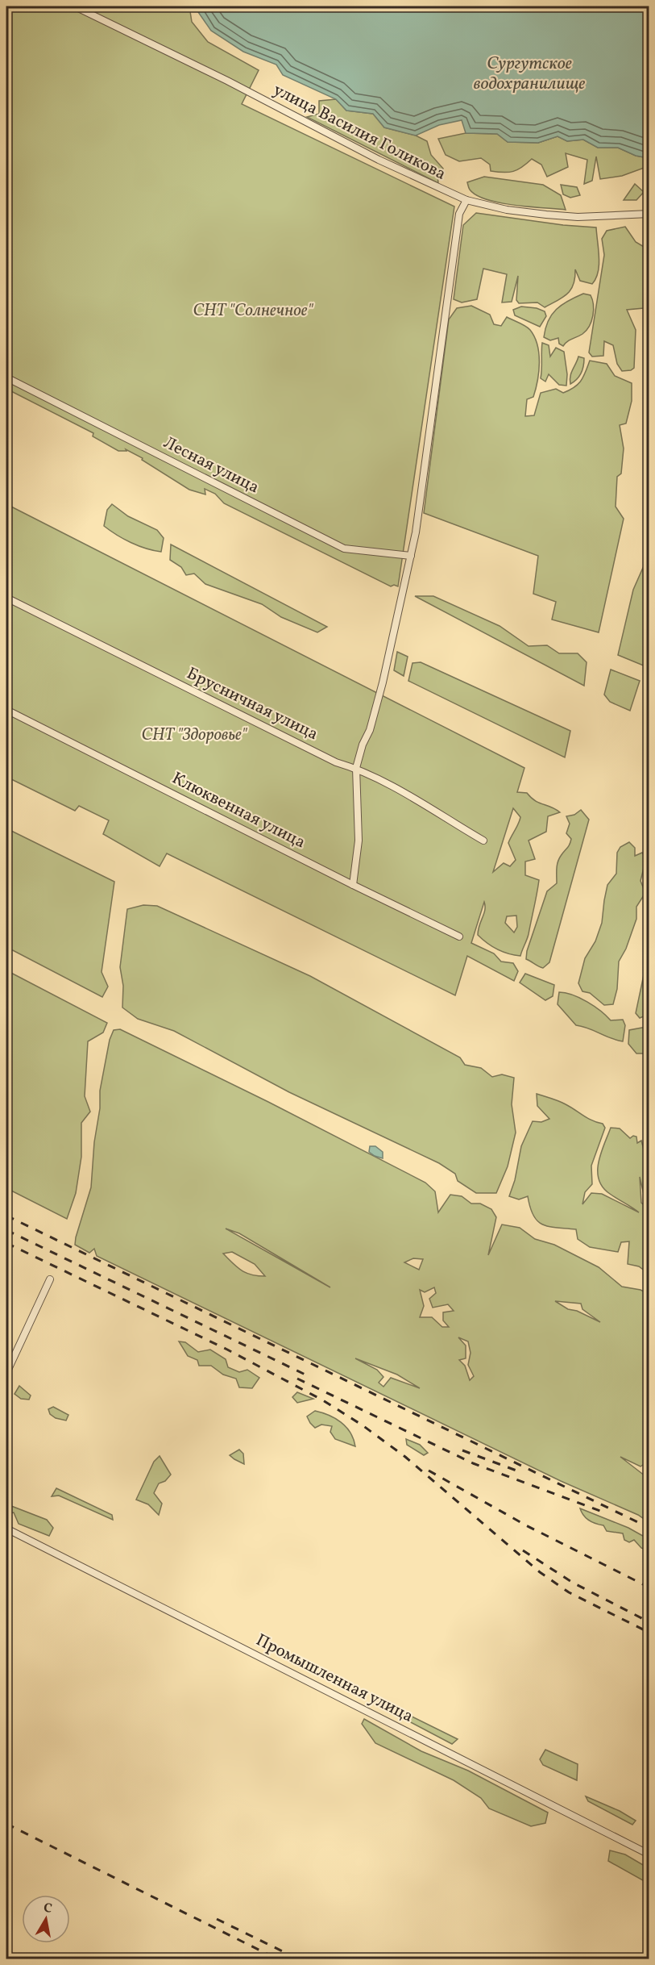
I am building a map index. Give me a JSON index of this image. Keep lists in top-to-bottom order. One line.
{"streets":{"street":["улица Василия Голикова","Лесная улица","Брусничная улица","Клюквенная улица","Промышленная улица"]},"water":["Сургутское водохранилище"],"parks":["СНТ \"Солнечное\"","СНТ \"Здоровье\""],"north":"top"}
